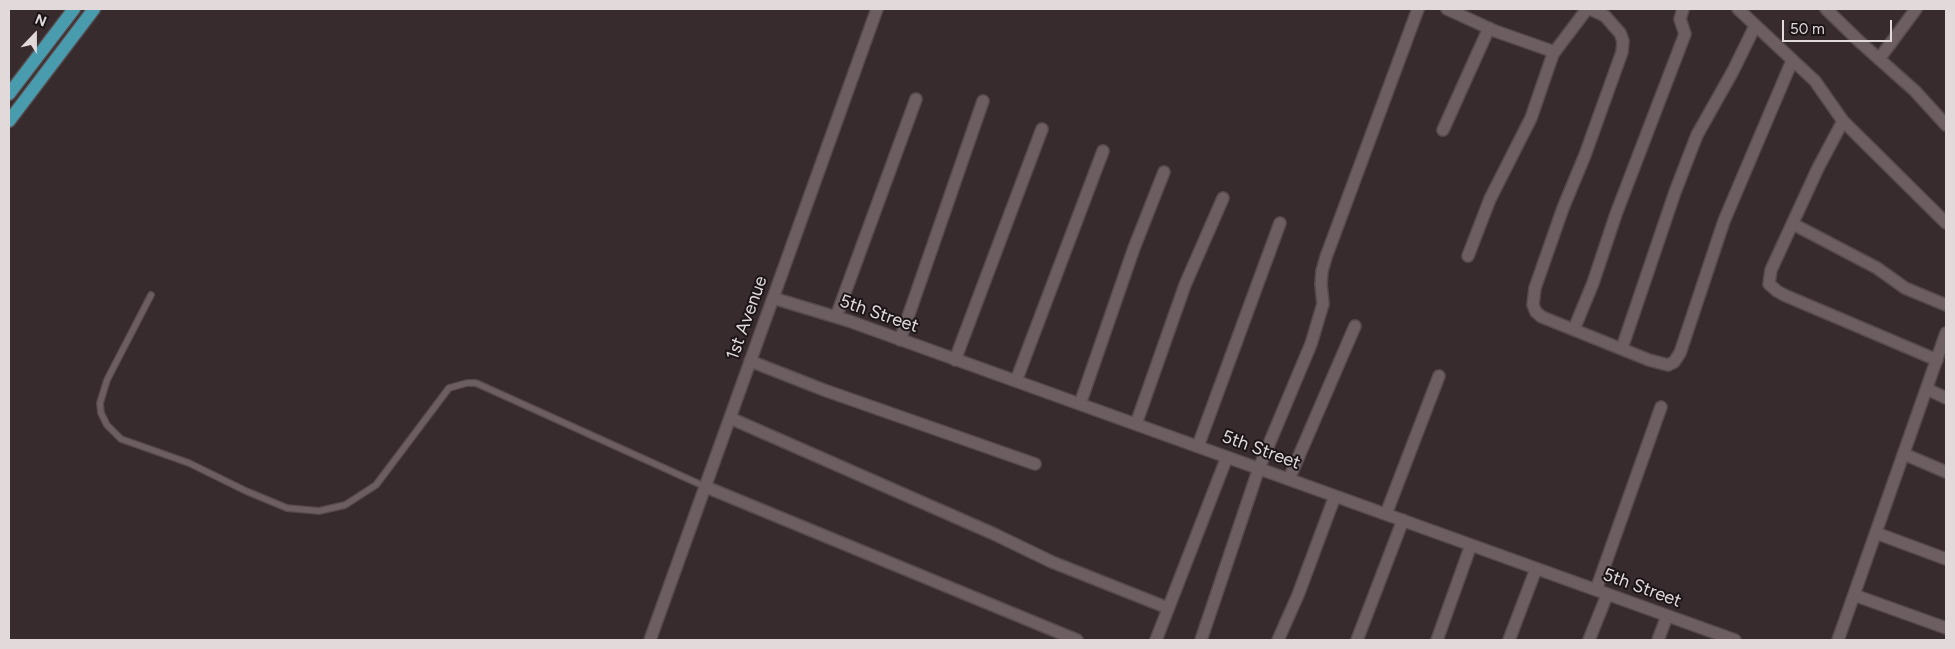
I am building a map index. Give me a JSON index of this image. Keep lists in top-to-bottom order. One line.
{"streets":{"street":["5th Street","1st Avenue"]},"crossings":[["5th Street","1st Avenue"]],"scale_bar":"50 m","north":"top"}
